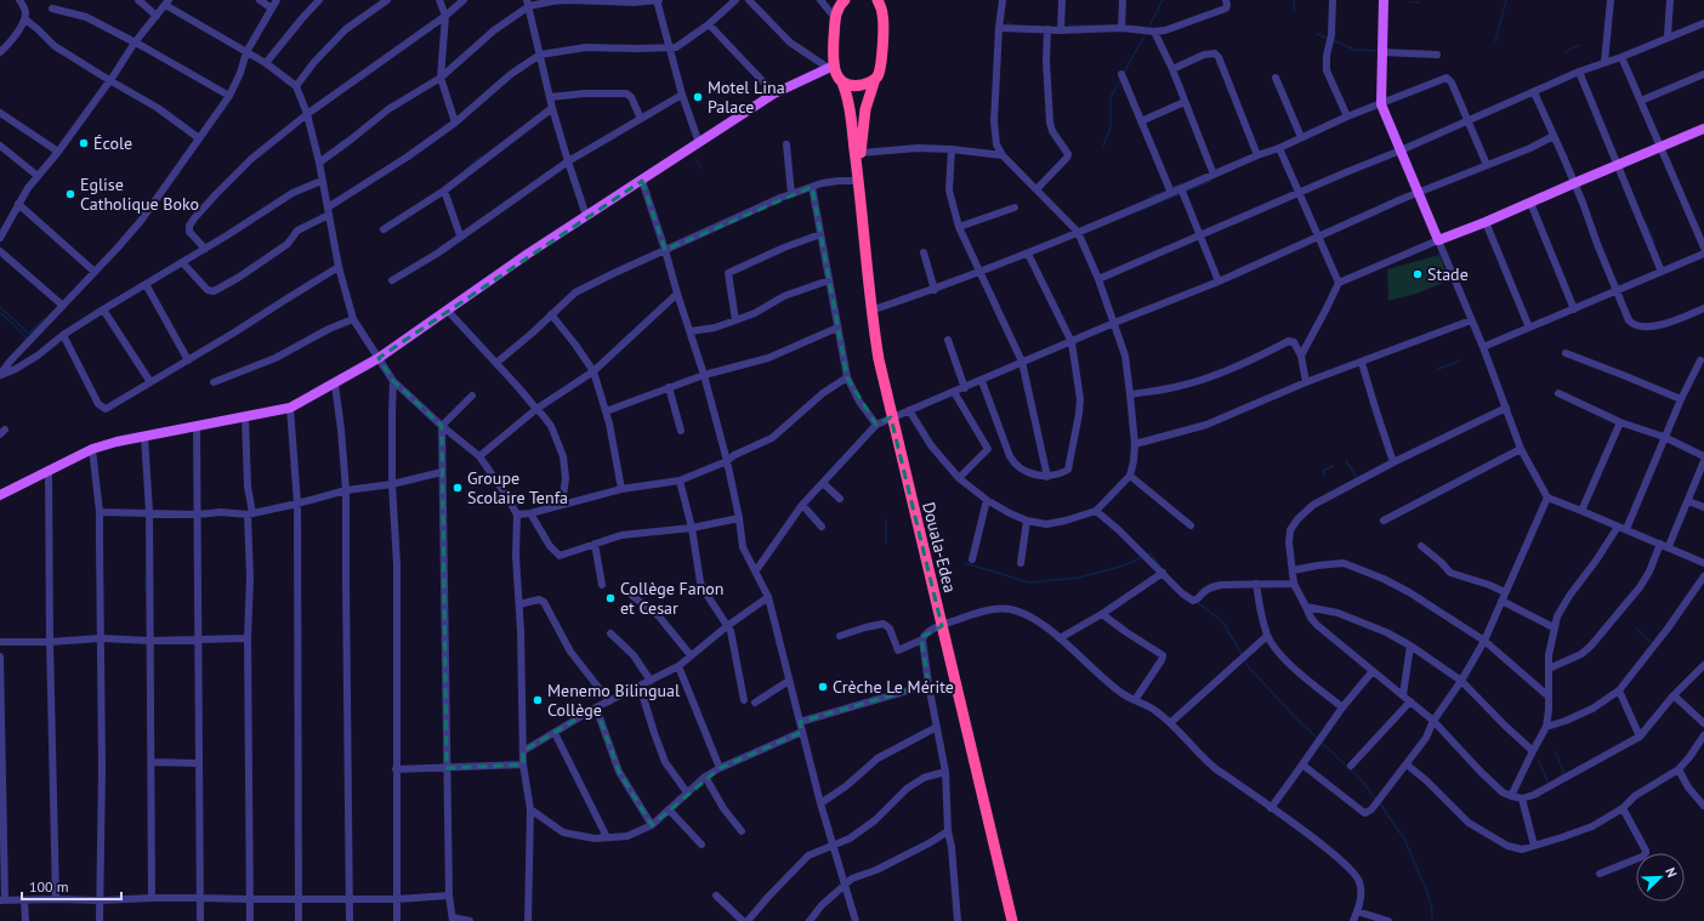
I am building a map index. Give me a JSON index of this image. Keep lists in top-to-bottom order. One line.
{"streets":{"highway":["Douala-Edea"]},"places":["Motel Lina Palace","École","Eglise Catholique Boko","Stade","Groupe Scolaire Tenfa","Collège Fanon et Cesar","Crèche Le Mérite","Menemo Bilingual Collège"],"scale_bar":"100 m","north":"top right"}
